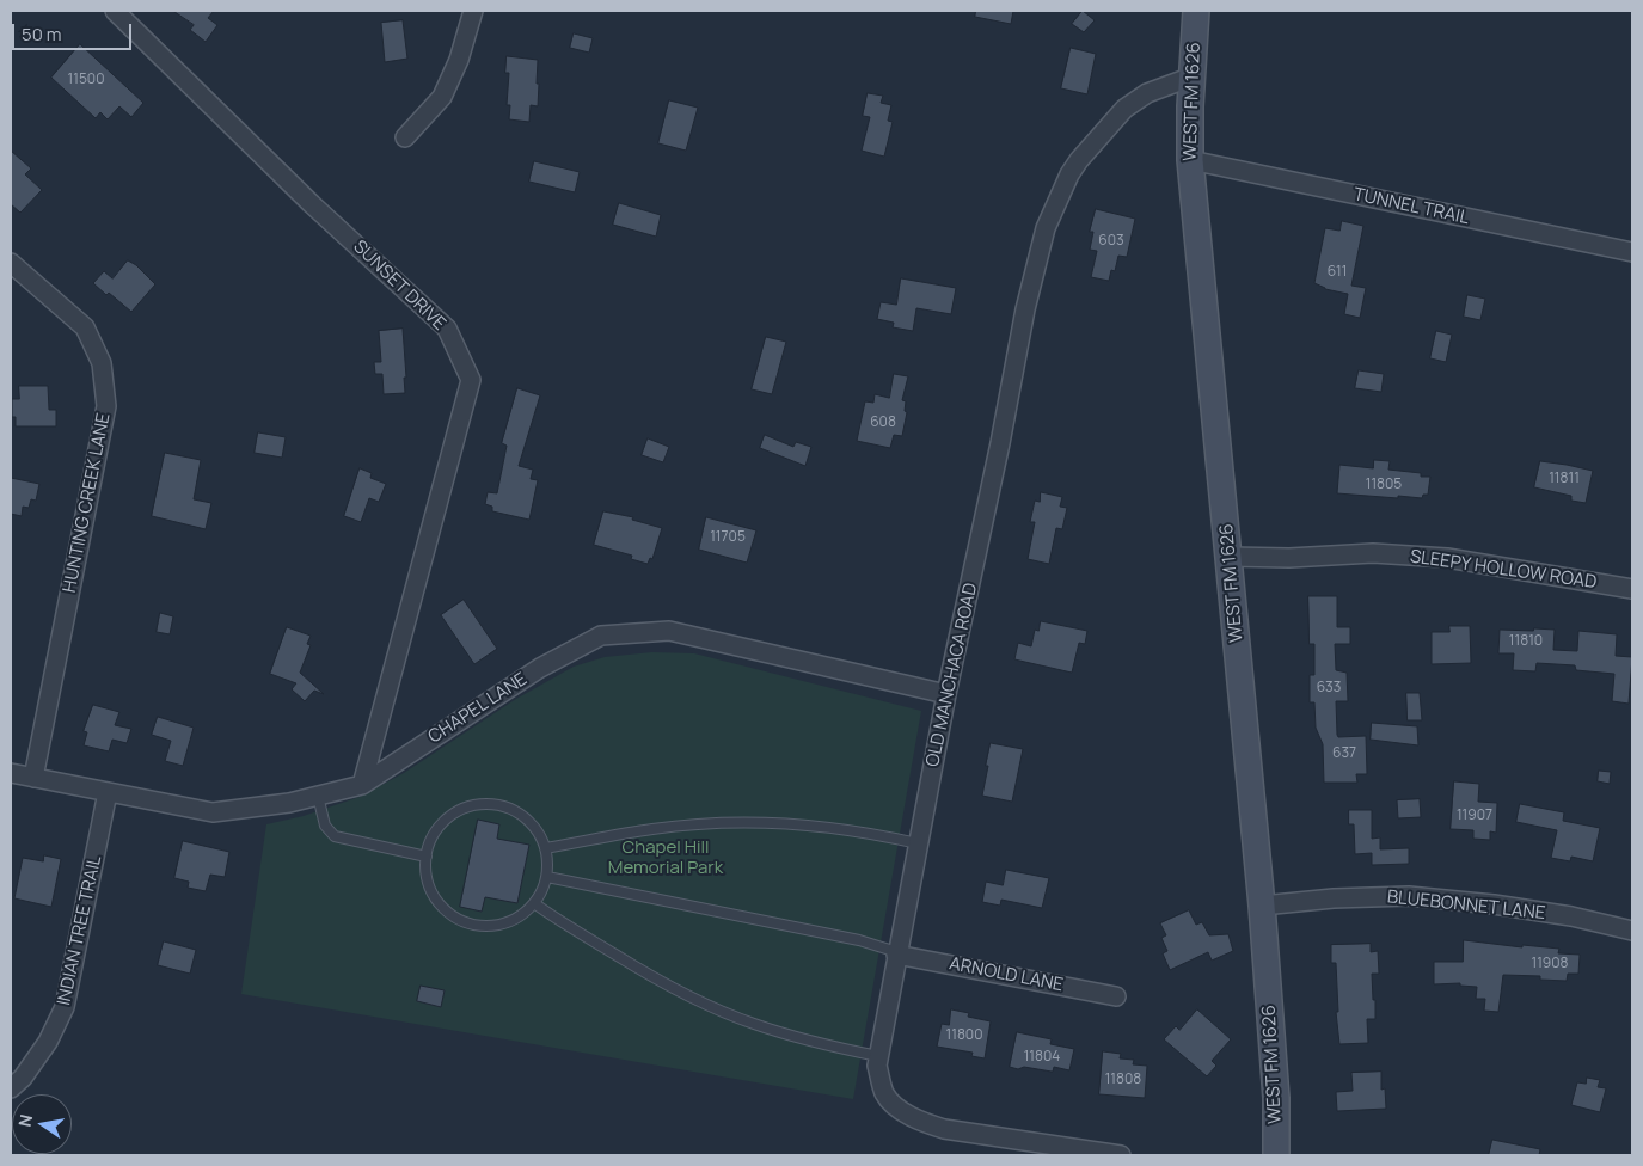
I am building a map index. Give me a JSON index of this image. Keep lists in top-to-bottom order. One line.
{"streets":{"main road":["WEST FM 1626"],"street":["TUNNEL TRAIL","SUNSET DRIVE","HUNTING CREEK LANE","SLEEPY HOLLOW ROAD","OLD MANCHACA ROAD","CHAPEL LANE","BLUEBONNET LANE","INDIAN TREE TRAIL","ARNOLD LANE"]},"crossings":[["WEST FM 1626","TUNNEL TRAIL"],["WEST FM 1626","SLEEPY HOLLOW ROAD"],["WEST FM 1626","OLD MANCHACA ROAD"],["WEST FM 1626","BLUEBONNET LANE"],["SUNSET DRIVE","CHAPEL LANE"],["HUNTING CREEK LANE","CHAPEL LANE"],["OLD MANCHACA ROAD","CHAPEL LANE"],["OLD MANCHACA ROAD","ARNOLD LANE"],["CHAPEL LANE","INDIAN TREE TRAIL"]],"parks":["Chapel Hill Memorial Park"],"house_numbers":["11500","603","611","608","11811","11805","11705","11810","633","637","11907","11908","11800","11804","11808"],"scale_bar":"50 m","north":"left"}
